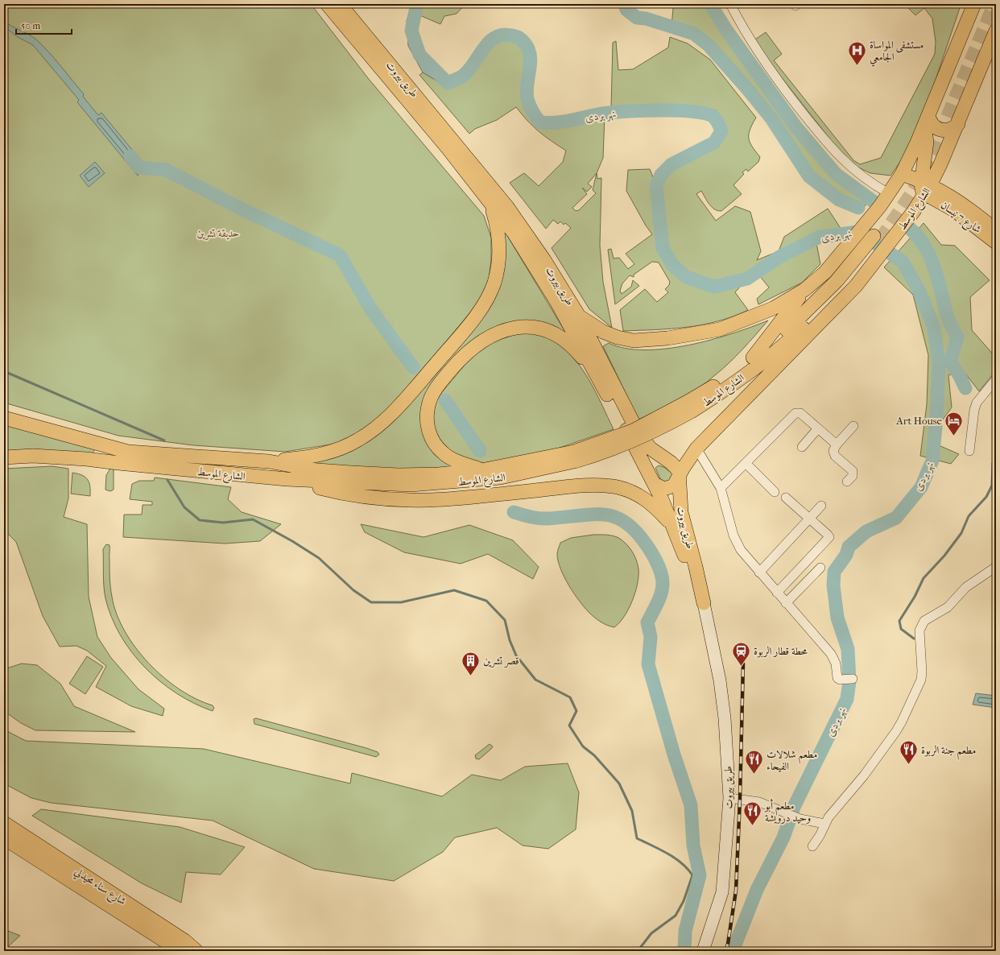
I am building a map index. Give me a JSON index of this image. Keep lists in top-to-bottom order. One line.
{"streets":{"main road":["طريق بيروت","الشارع الموسط","شارع 7 نيسان","شارع سناء محيدلي"]},"crossings":[["طريق بيروت","الشارع الموسط"],["الشارع الموسط","شارع 7 نيسان"]],"water":["نهر بردى"],"parks":["حديقة تشرين"],"places":{"hospital":["مستشفى المواساة الجامعي"],"hotel":["Art House"],"station":["محطة قطار الربوة"],"building":["قصر تشرين"],"restaurant":["مطعم جنة الربوة","مطعم شلالات الفيحاء","مطعم أبو وحيد درويشة"]},"scale_bar":"50 m"}
